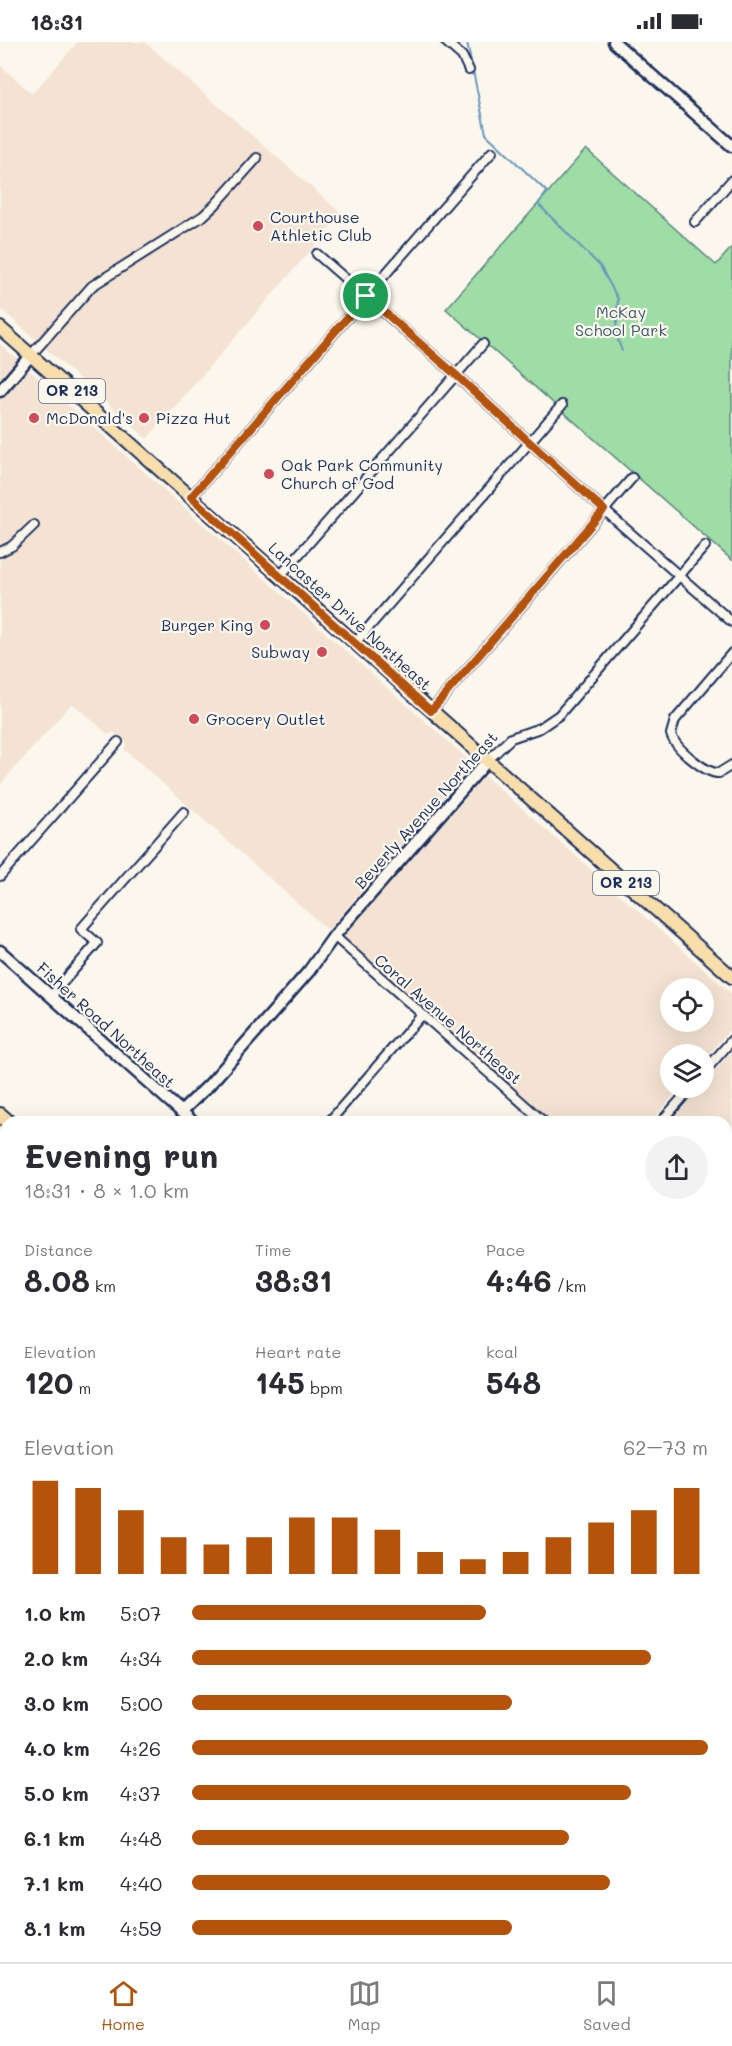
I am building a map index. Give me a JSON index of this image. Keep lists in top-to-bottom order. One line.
{"streets":{"main road":["OR 213","Lancaster Drive Northeast"],"street":["Beverly Avenue Northeast","Coral Avenue Northeast","Fisher Road Northeast"]},"crossings":[["Lancaster Drive Northeast","Beverly Avenue Northeast"],["Beverly Avenue Northeast","Coral Avenue Northeast"],["Beverly Avenue Northeast","Fisher Road Northeast"]],"parks":["McKay School Park"],"places":["Courthouse Athletic Club","McDonald's","Pizza Hut","Oak Park Community Church of God","Burger King","Subway","Grocery Outlet"],"page":{"status":"18:31","heading":["Evening run","18:31 · 8 × 1.0 km"],"stats":[["Distance","8.08 km"],["Time","38:31"],["Pace","4:46 /km"],["Elevation","120 m"],["Heart rate","145 bpm"],["kcal","548"]],"chart":["Elevation","62–73 m"],"list":[{"name":"1.0 km","note":"5:07"},{"name":"2.0 km","note":"4:34"},{"name":"3.0 km","note":"5:00"},{"name":"4.0 km","note":"4:26"},{"name":"5.0 km","note":"4:37"},{"name":"6.1 km","note":"4:48"},{"name":"7.1 km","note":"4:40"},{"name":"8.1 km","note":"4:59"}],"tabs":["Home","Map","Saved"]}}
